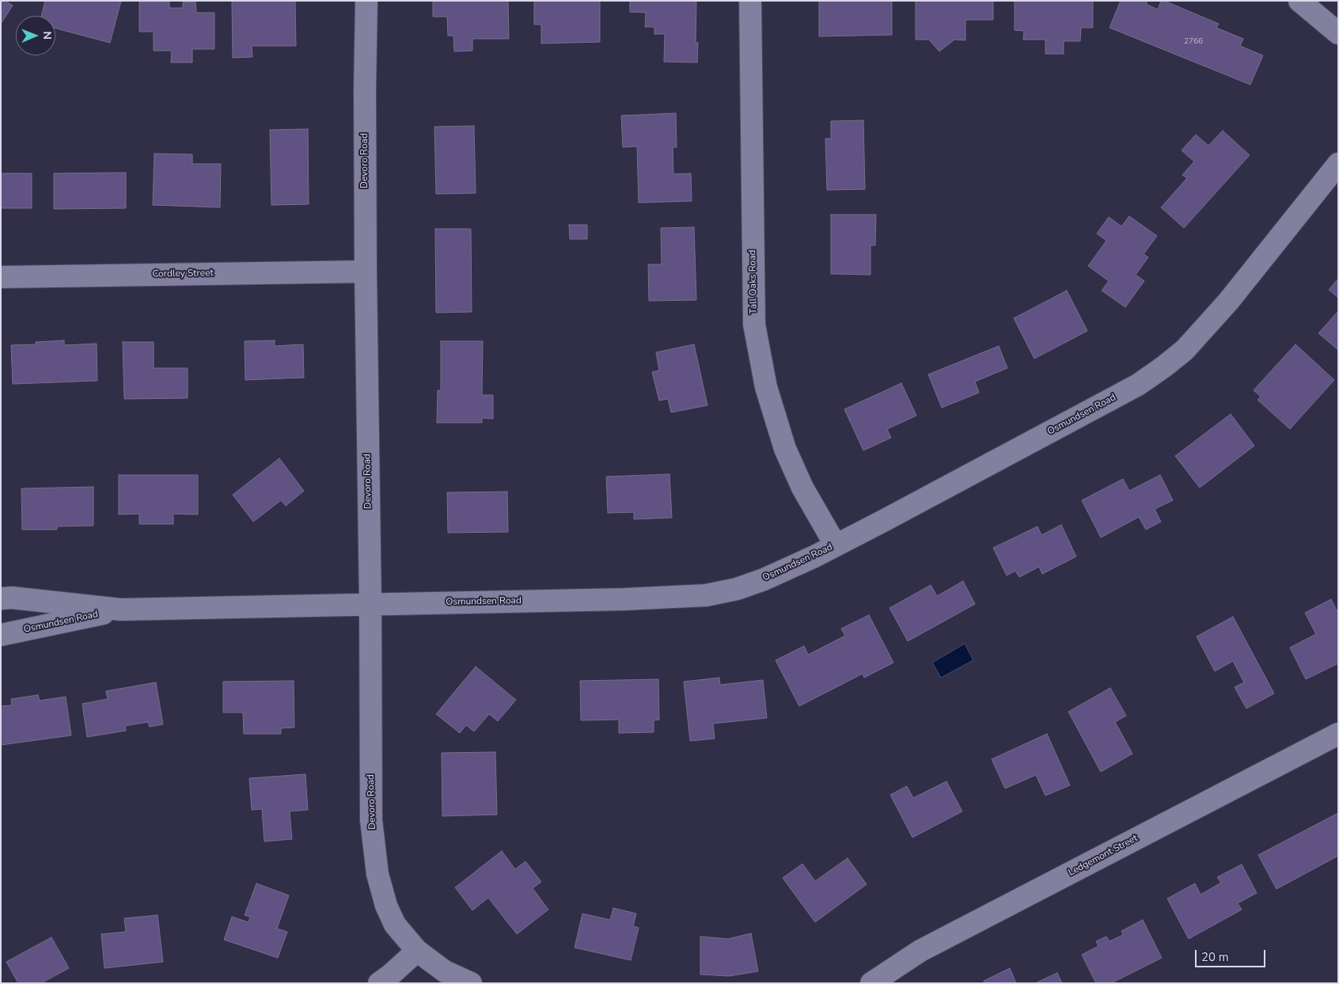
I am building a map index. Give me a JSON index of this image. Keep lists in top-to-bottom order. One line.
{"streets":{"street":["Devoro Road","Cordley Street","Tall Oaks Road","Osmundsen Road","Ledgemont Street"]},"crossings":[["Devoro Road","Cordley Street"],["Devoro Road","Osmundsen Road"],["Tall Oaks Road","Osmundsen Road"]],"house_numbers":["2766"],"scale_bar":"20 m","north":"right"}
